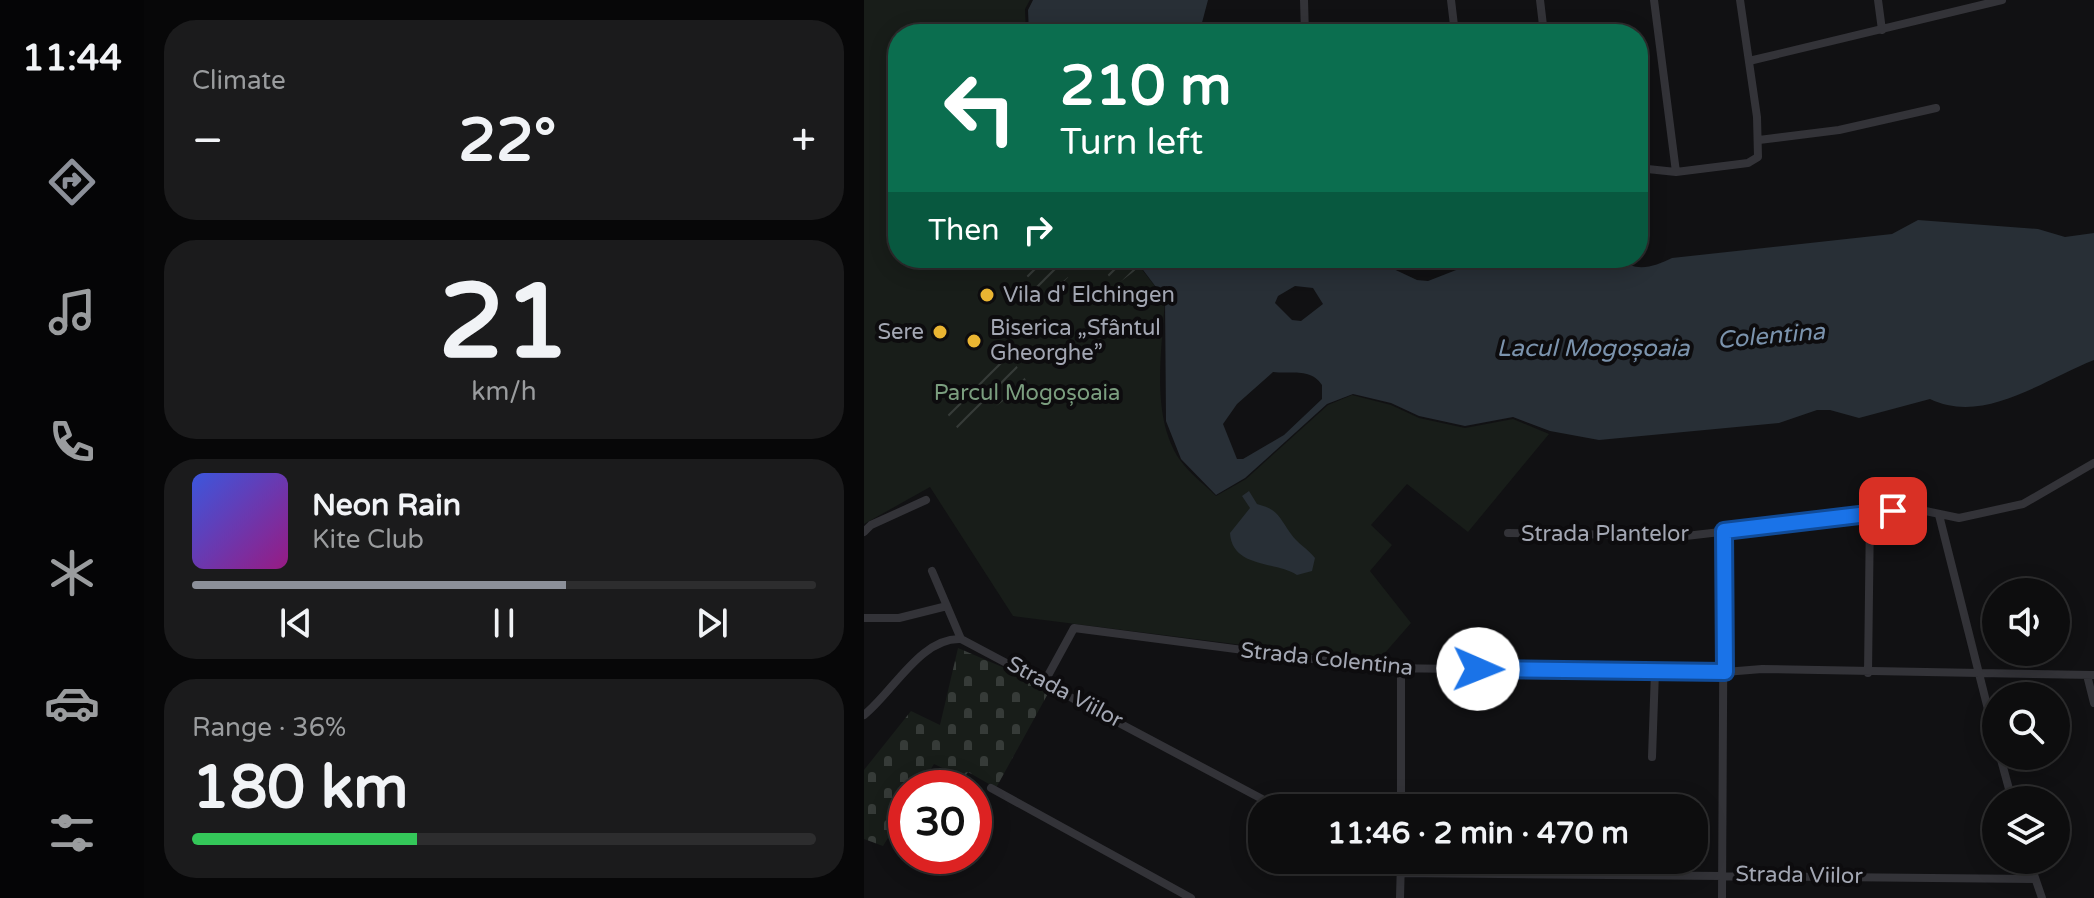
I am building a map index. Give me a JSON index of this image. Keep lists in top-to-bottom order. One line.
{"streets":{"street":["Strada Plantelor","Strada Colentina","Strada Viilor"]},"crossings":[["Strada Colentina","Strada Viilor"]],"water":["Colentina","Lacul Mogoșoaia"],"parks":["Parcul Mogoșoaia"],"places":["Vila d' Elchingen","Sere","Biserica „Sfântul Gheorghe”"],"page":{"tabs":"11:44","tile":["Climate",["21","km/h"],["Range · 36%","180 km"]],"turn":["210 m","Turn left"],"heat":["−","22°","+"],"then":"Then","song":["Neon Rain","Kite Club"],"limit":"30","trip":"11:46 · 2 min · 470 m"}}
